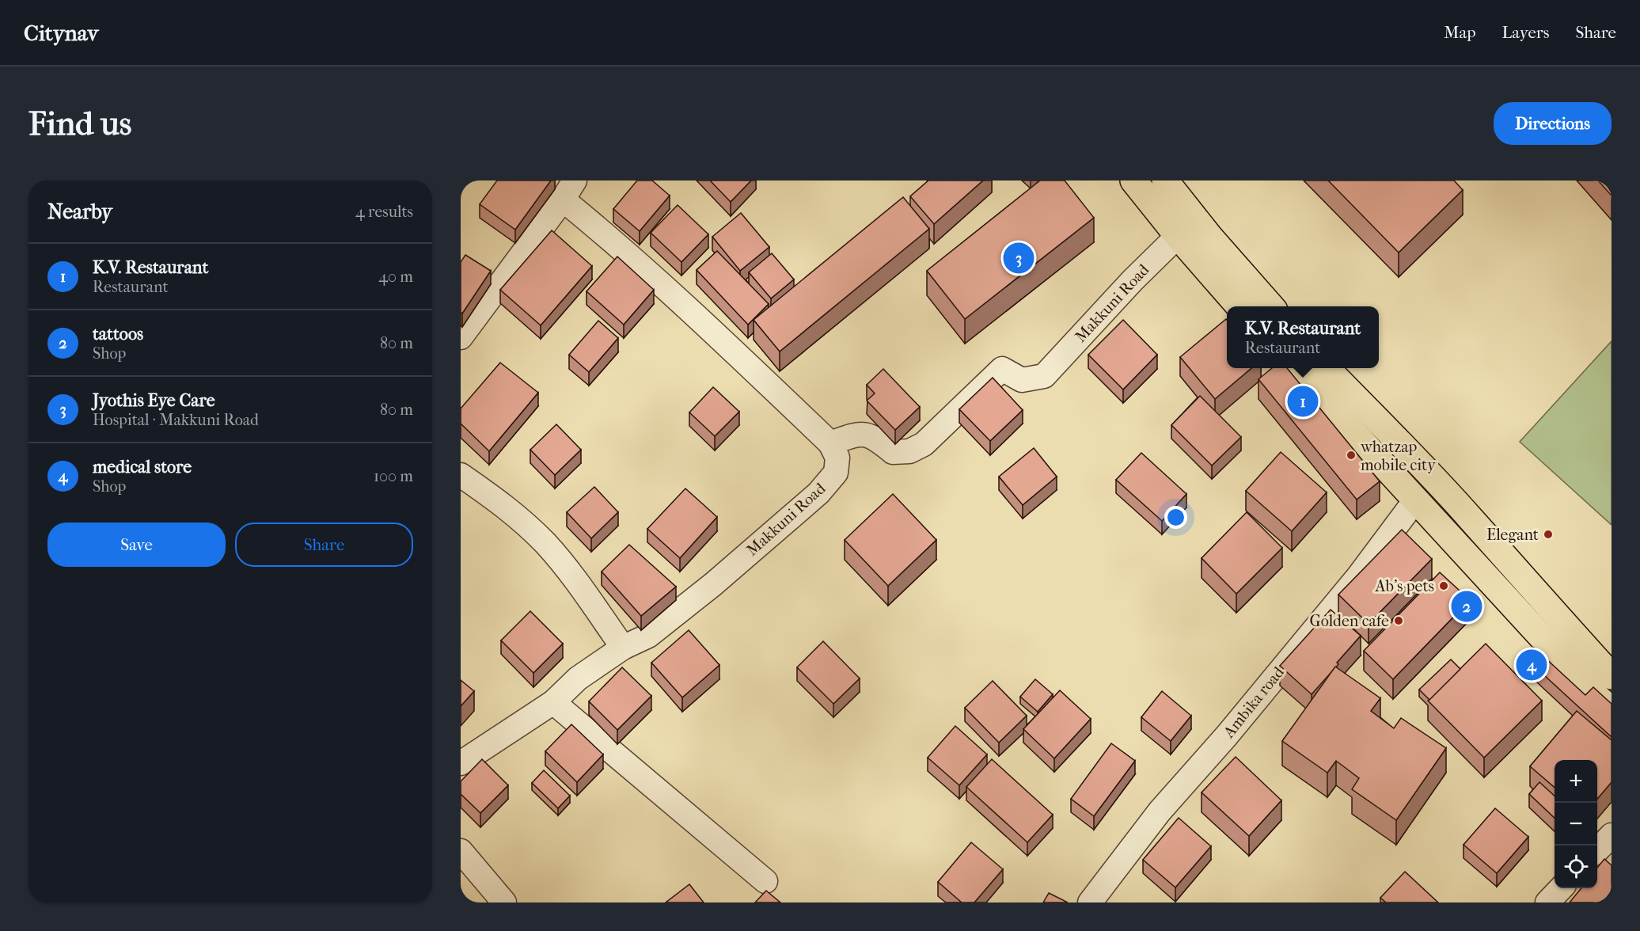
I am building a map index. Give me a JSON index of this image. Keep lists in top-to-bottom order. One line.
{"streets":{"street":["Makkuni Road","Ambika road"]},"places":["whatzap mobile city","Elegant","Ab's pets","Golden cafe"],"page":{"header":"Citynav","nav":["Map","Layers","Share"],"buttons":["Directions",["Save","Share"]],"title":"Find us","heading":["Nearby","4 results"],"pins":["3","1","2","4"],"list":[{"mark":"1","name":"K.V. Restaurant","note":"Restaurant","value":"40 m"},{"mark":"2","name":"tattoos","note":"Shop","value":"80 m"},{"mark":"3","name":"Jyothis Eye Care","note":"Hospital · Makkuni Road","value":"80 m"},{"mark":"4","name":"medical store","note":"Shop","value":"100 m"}],"popup":["K.V. Restaurant","Restaurant"],"map_buttons":["+","−"]}}
